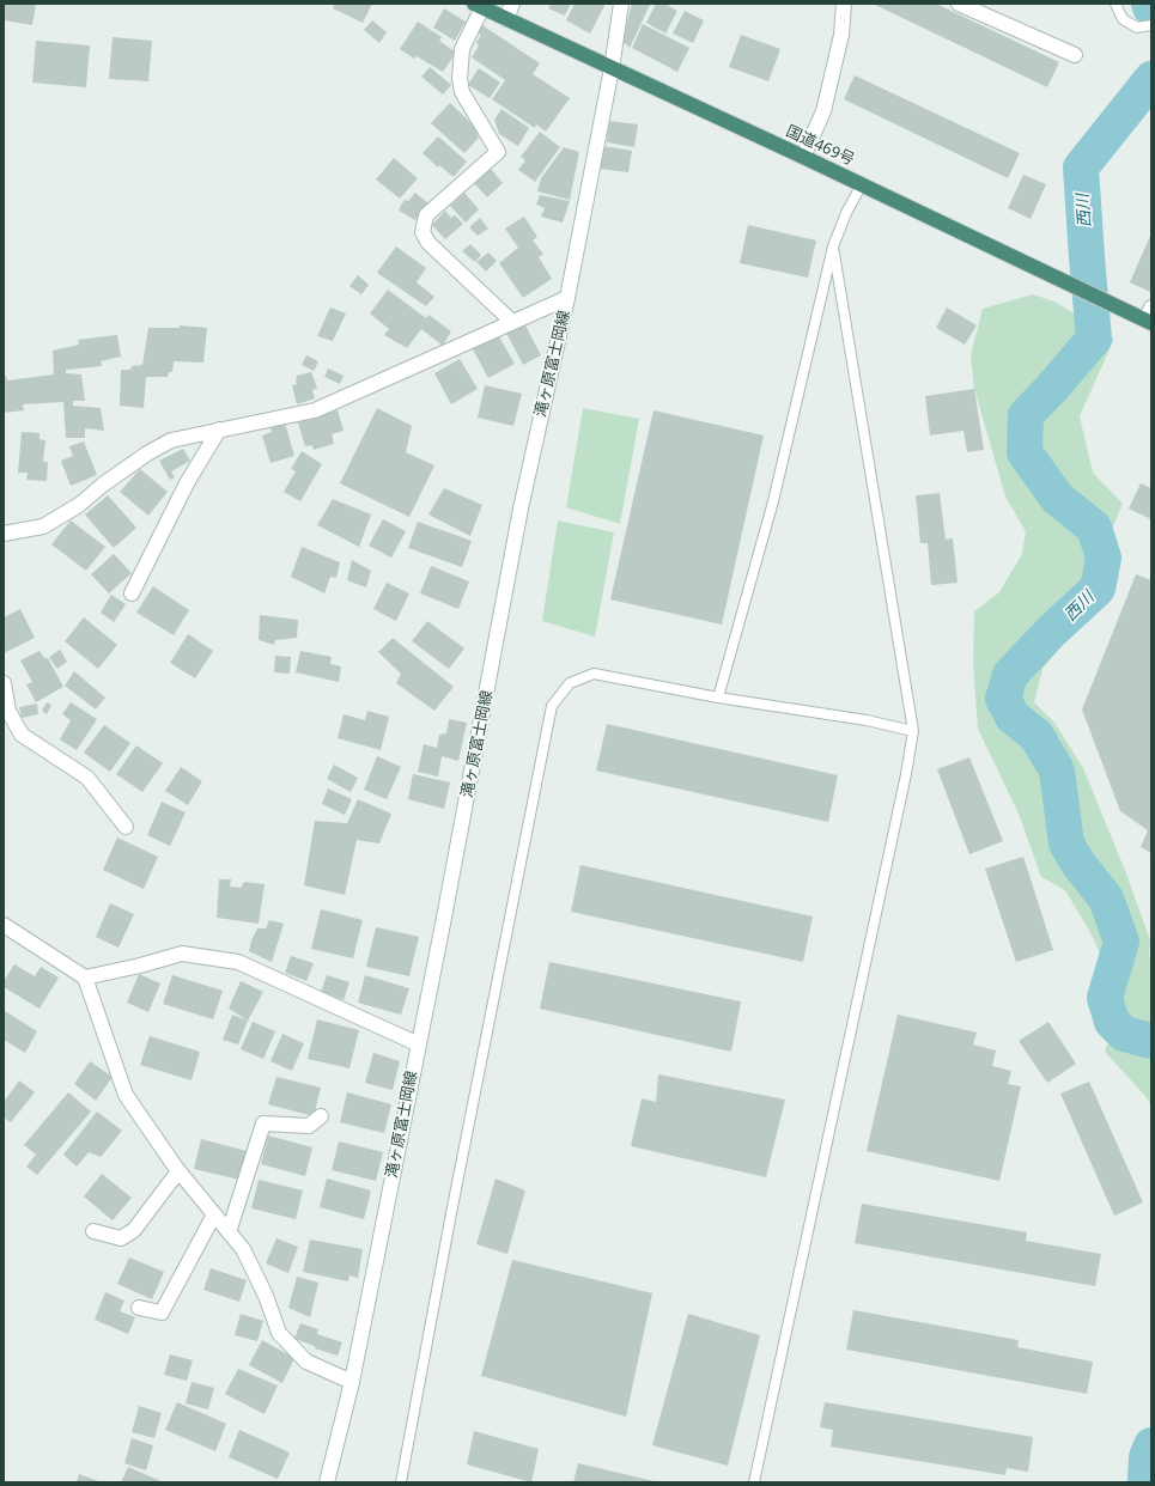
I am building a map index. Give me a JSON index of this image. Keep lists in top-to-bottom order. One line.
{"streets":{"highway":["国道469号"],"street":["滝ヶ原富士岡線"]},"crossings":[["国道469号","滝ヶ原富士岡線"]],"water":["西川"]}
